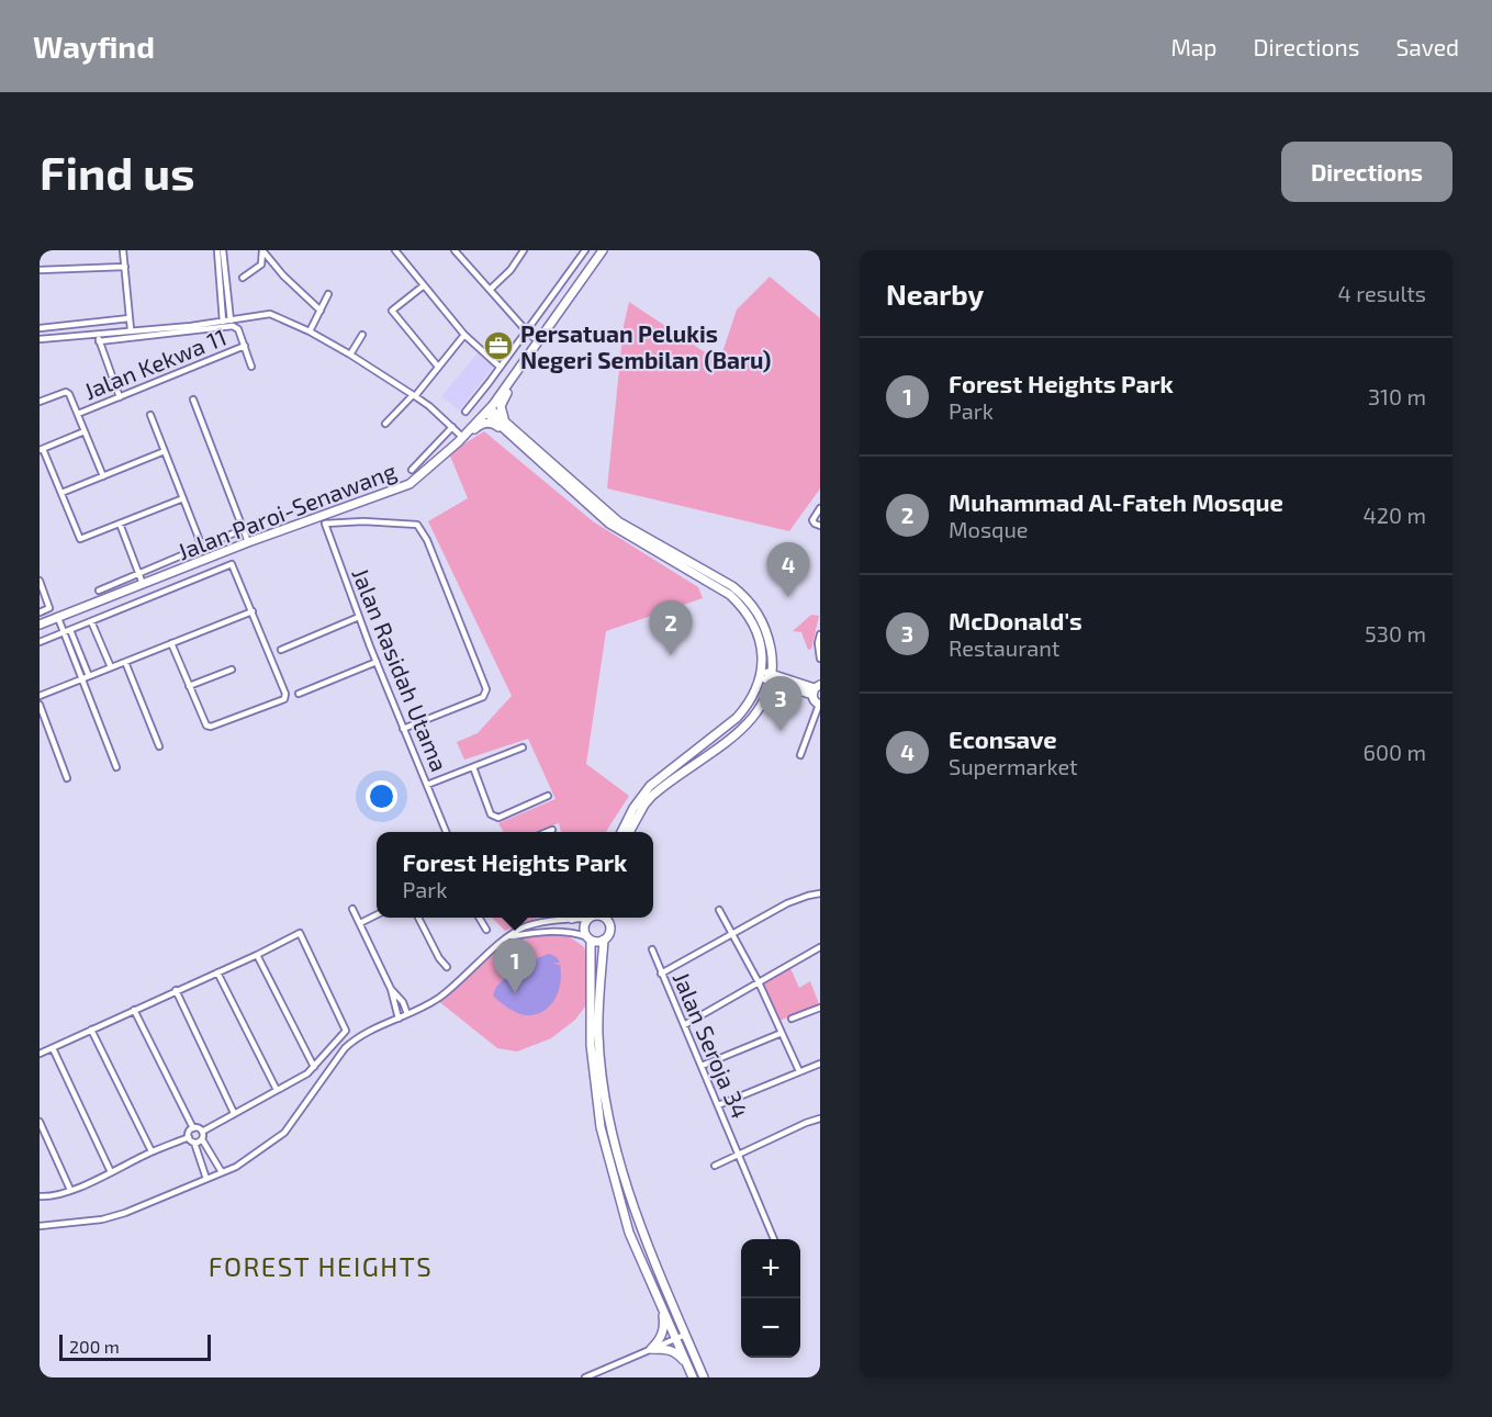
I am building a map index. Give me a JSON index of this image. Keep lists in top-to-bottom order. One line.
{"streets":{"street":["Jalan Kekwa 11","Jalan Paroi-Senawang","Jalan Rasidah Utama","Jalan Seroja 34"]},"crossings":[["Jalan Paroi-Senawang","Jalan Rasidah Utama"]],"districts":["FOREST HEIGHTS"],"places":{"office":["Persatuan Pelukis Negeri Sembilan (Baru)"]},"scale_bar":"200 m","page":{"header":"Wayfind","nav":["Map","Directions","Saved"],"buttons":"Directions","title":"Find us","heading":["Nearby","4 results"],"list":[{"mark":"1","name":"Forest Heights Park","note":"Park","value":"310 m"},{"mark":"2","name":"Muhammad Al-Fateh Mosque","note":"Mosque","value":"420 m"},{"mark":"3","name":"McDonald's","note":"Restaurant","value":"530 m"},{"mark":"4","name":"Econsave","note":"Supermarket","value":"600 m"}],"pins":["4","2","3","1"],"popup":["Forest Heights Park","Park"],"map_buttons":["+","−"],"scale":"200 m"}}
